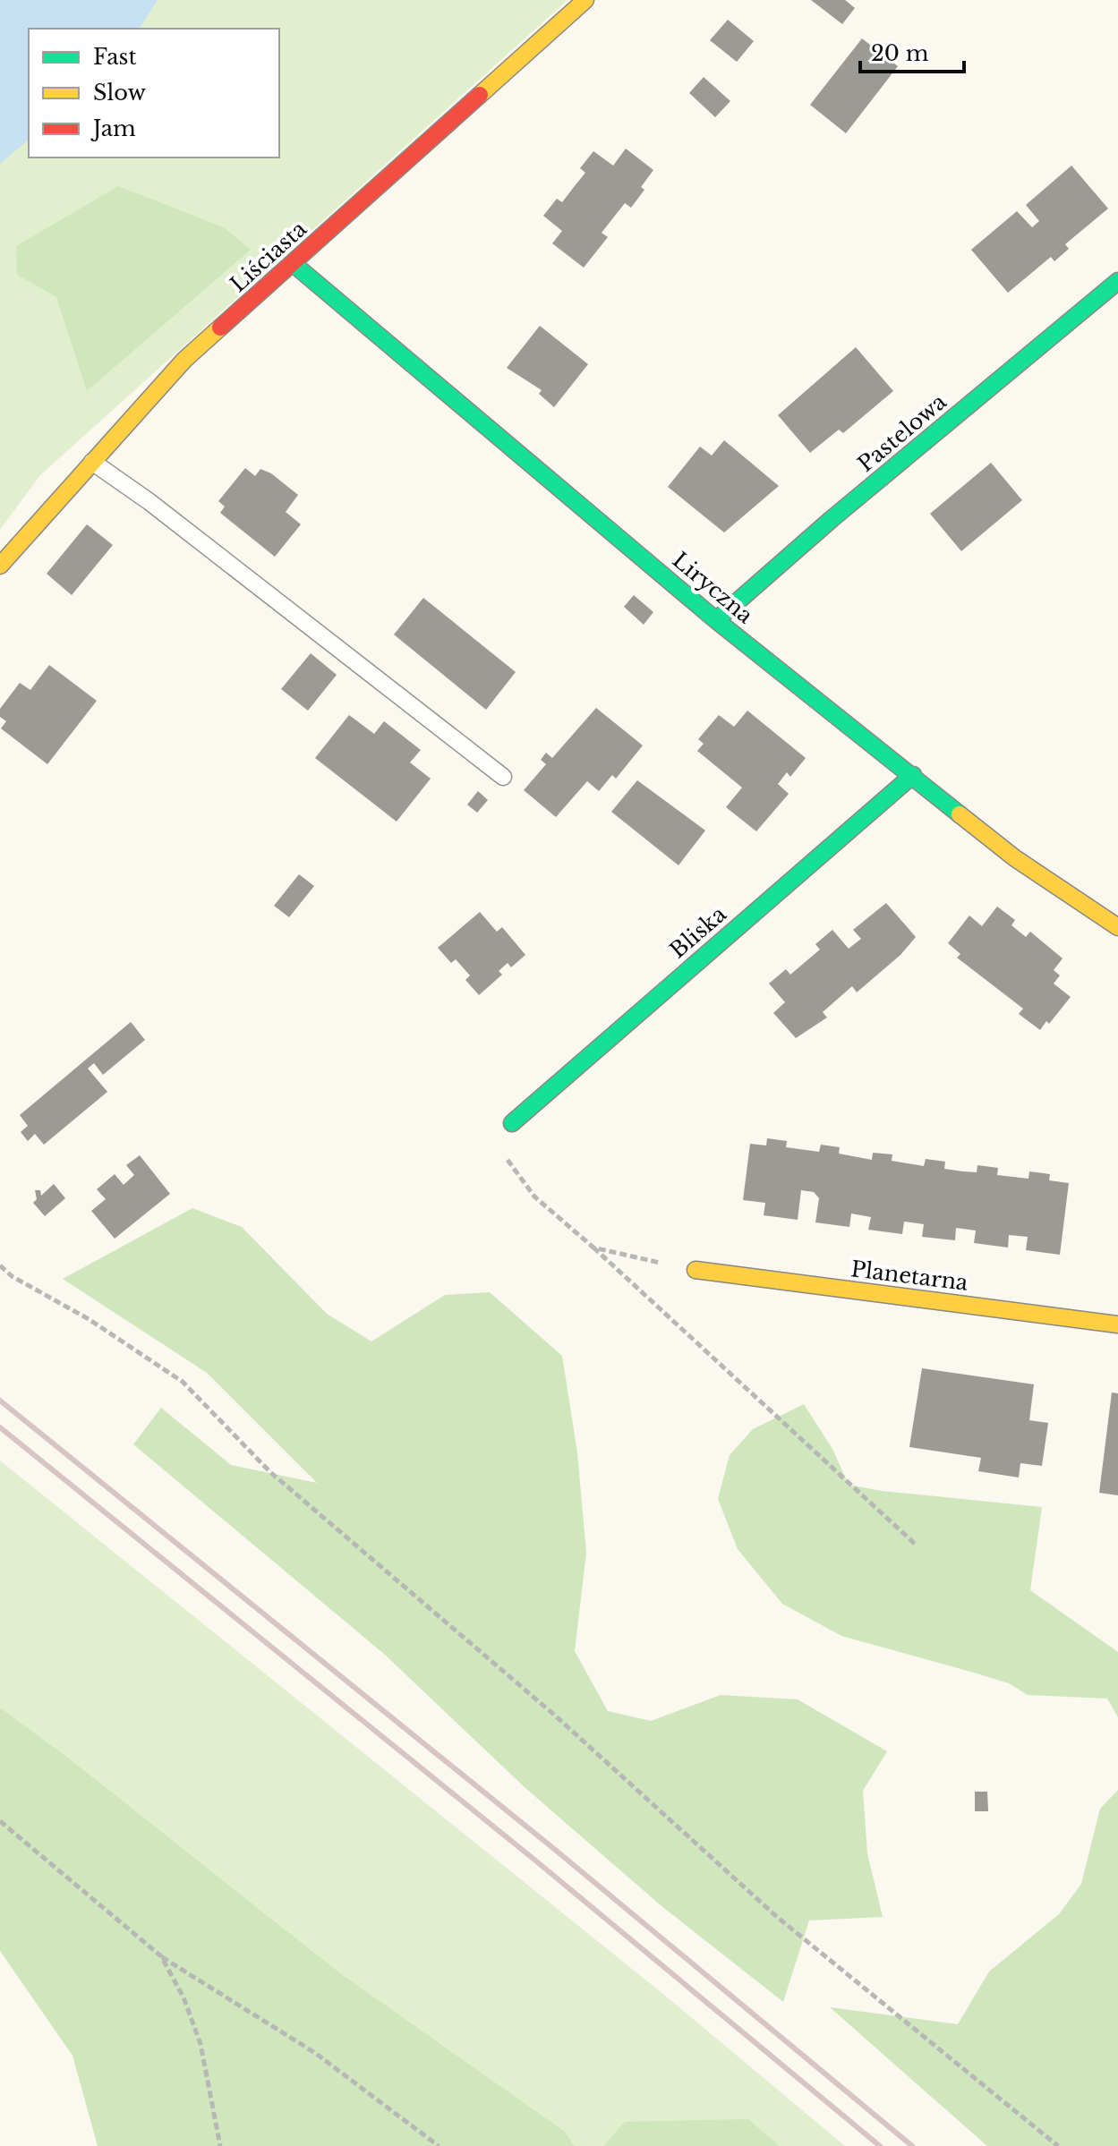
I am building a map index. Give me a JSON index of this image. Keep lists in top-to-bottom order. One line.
{"streets":{"street":["Liściasta","Pastelowa","Liryczna","Bliska","Planetarna"]},"crossings":[["Liściasta","Liryczna"],["Pastelowa","Liryczna"],["Liryczna","Bliska"]],"legend":["Fast","Slow","Jam"],"scale_bar":"20 m"}
